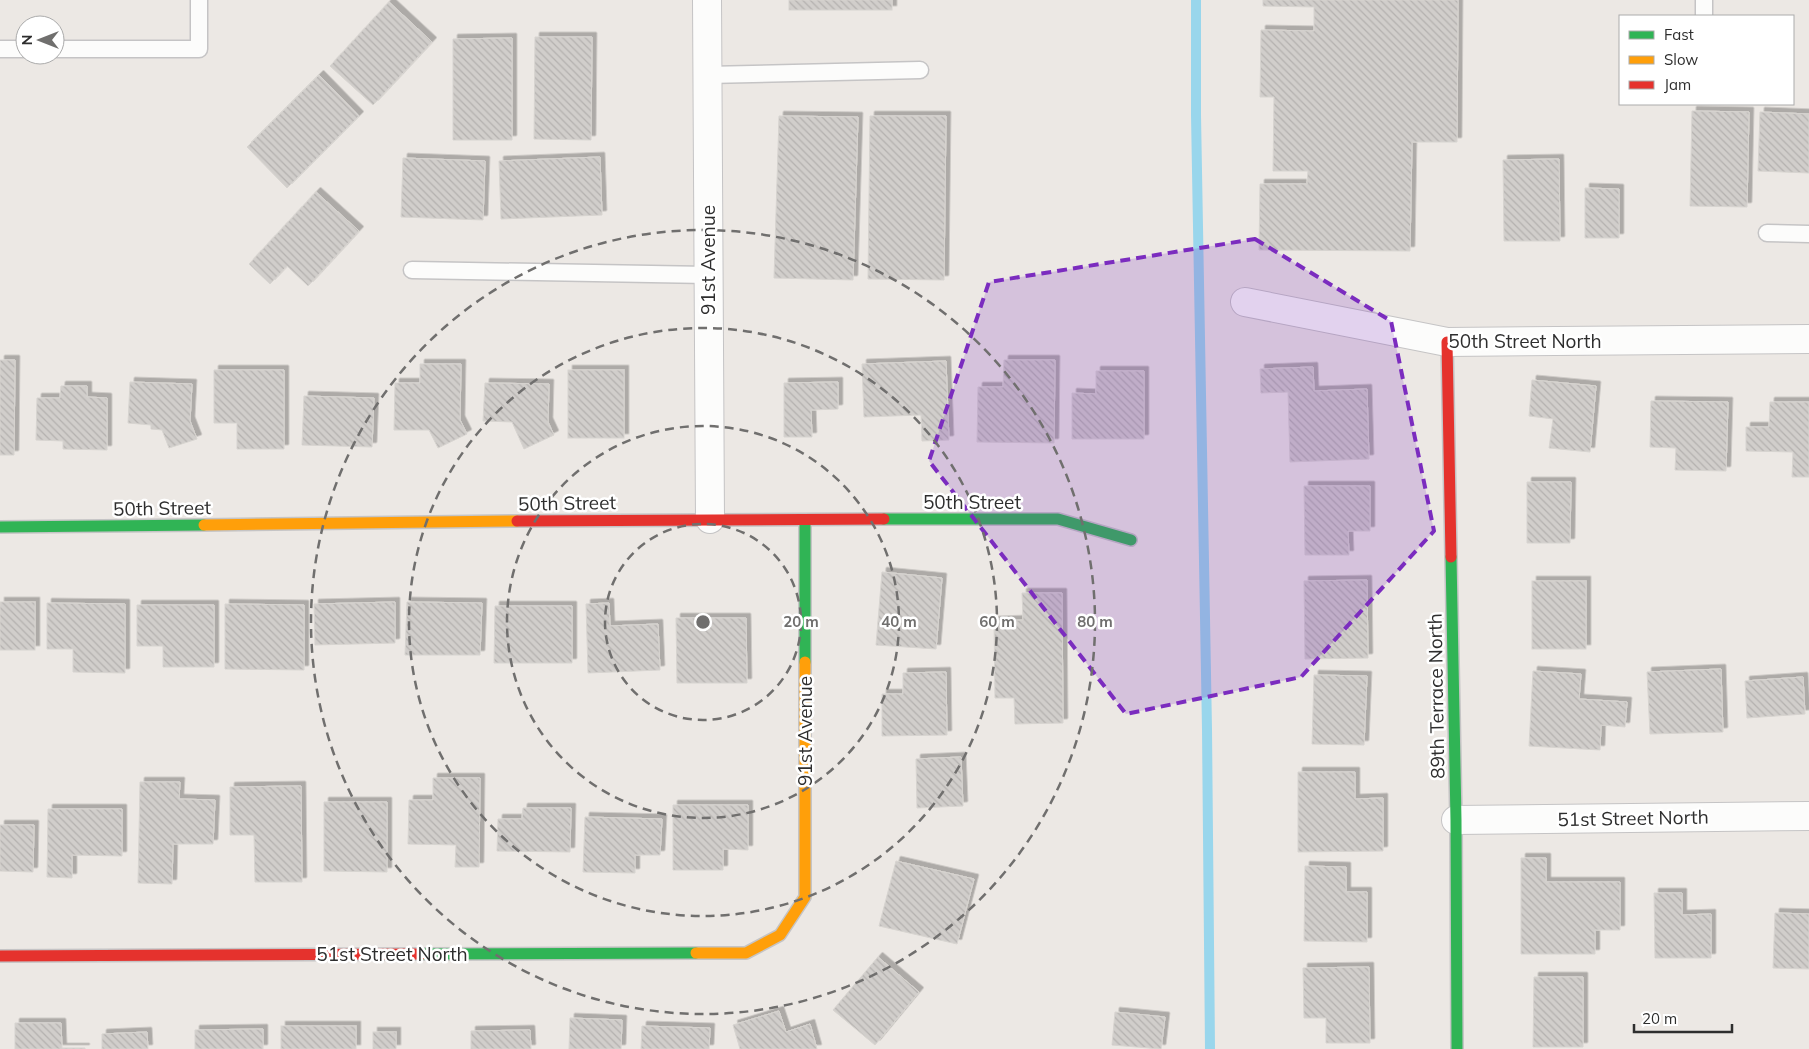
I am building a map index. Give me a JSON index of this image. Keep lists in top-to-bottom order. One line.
{"streets":{"street":["91st Avenue","50th Street North","50th Street","89th Terrace North","51st Street North"]},"crossings":[["91st Avenue","50th Street"],["91st Avenue","51st Street North"],["50th Street North","89th Terrace North"],["89th Terrace North","51st Street North"]],"legend":["Fast","Slow","Jam"],"scale_bar":"20 m","north":"left","rings":["20 m","40 m","60 m","80 m"]}
